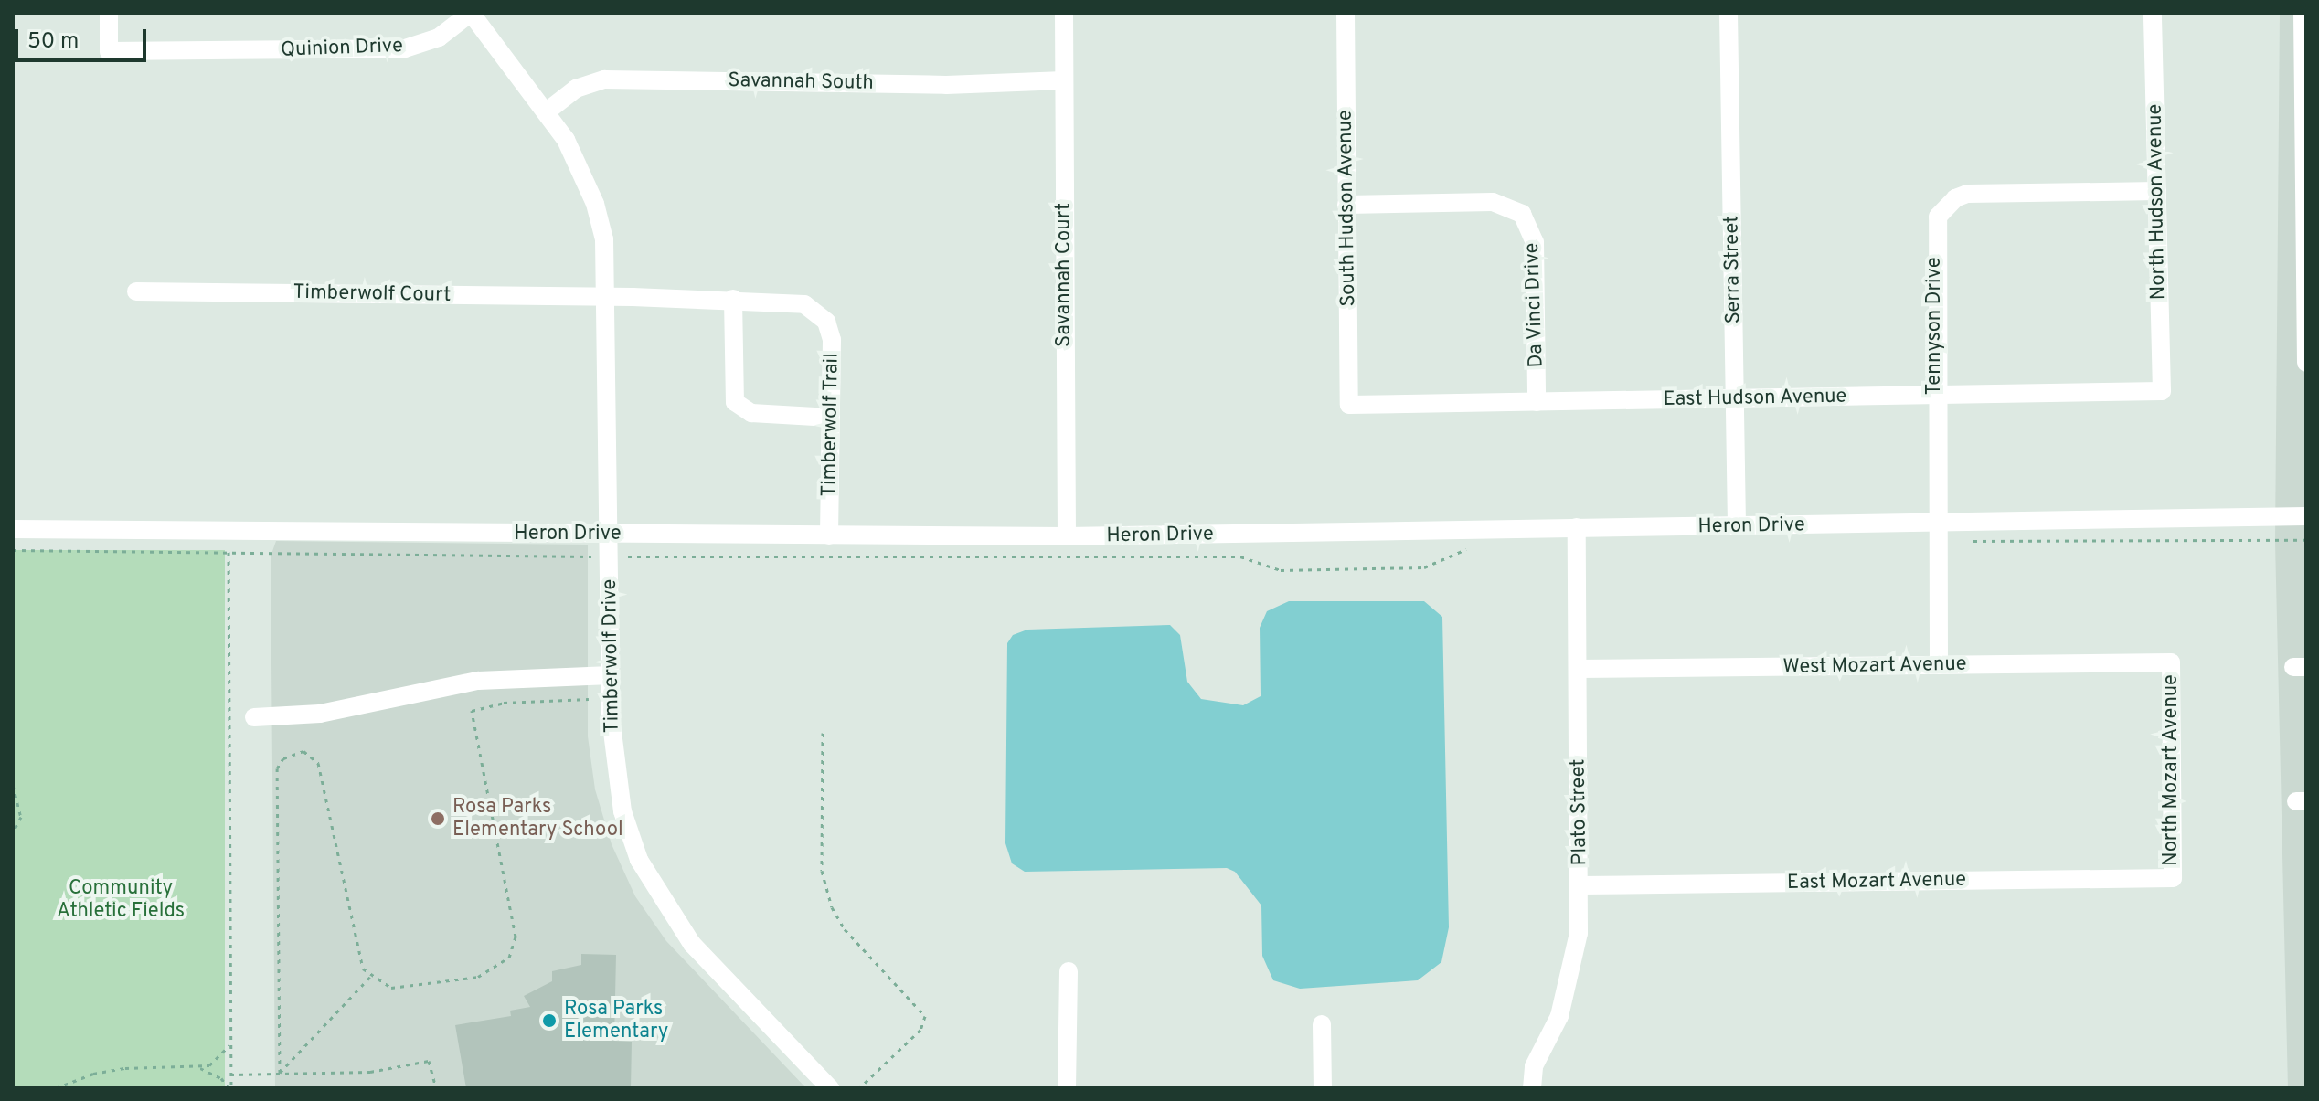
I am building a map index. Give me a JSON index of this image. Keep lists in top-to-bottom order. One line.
{"streets":{"street":["Quinion Drive","Savannah South","North Hudson Avenue","South Hudson Avenue","Serra Street","Savannah Court","Timberwolf Court","Da Vinci Drive","Tennyson Drive","East Hudson Avenue","Timberwolf Trail","Heron Drive","Timberwolf Drive","West Mozart Avenue","North Mozart Avenue","Plato Street","East Mozart Avenue"]},"crossings":[["Quinion Drive","Timberwolf Drive"],["Savannah South","Savannah Court"],["Savannah South","Timberwolf Drive"],["North Hudson Avenue","Tennyson Drive"],["North Hudson Avenue","East Hudson Avenue"],["South Hudson Avenue","Da Vinci Drive"],["South Hudson Avenue","East Hudson Avenue"],["Serra Street","East Hudson Avenue"],["Serra Street","Heron Drive"],["Savannah Court","Heron Drive"],["Timberwolf Court","Timberwolf Trail"],["Timberwolf Court","Timberwolf Drive"],["Da Vinci Drive","East Hudson Avenue"],["Tennyson Drive","East Hudson Avenue"],["Tennyson Drive","Heron Drive"],["Tennyson Drive","West Mozart Avenue"],["Timberwolf Trail","Heron Drive"],["Timberwolf Trail","Timberwolf Drive"],["Heron Drive","Timberwolf Drive"],["Heron Drive","Plato Street"],["West Mozart Avenue","North Mozart Avenue"],["West Mozart Avenue","Plato Street"],["North Mozart Avenue","East Mozart Avenue"],["Plato Street","East Mozart Avenue"]],"parks":["Community Athletic Fields"],"places":["Rosa Parks Elementary School","Rosa Parks Elementary"],"scale_bar":"50 m"}
